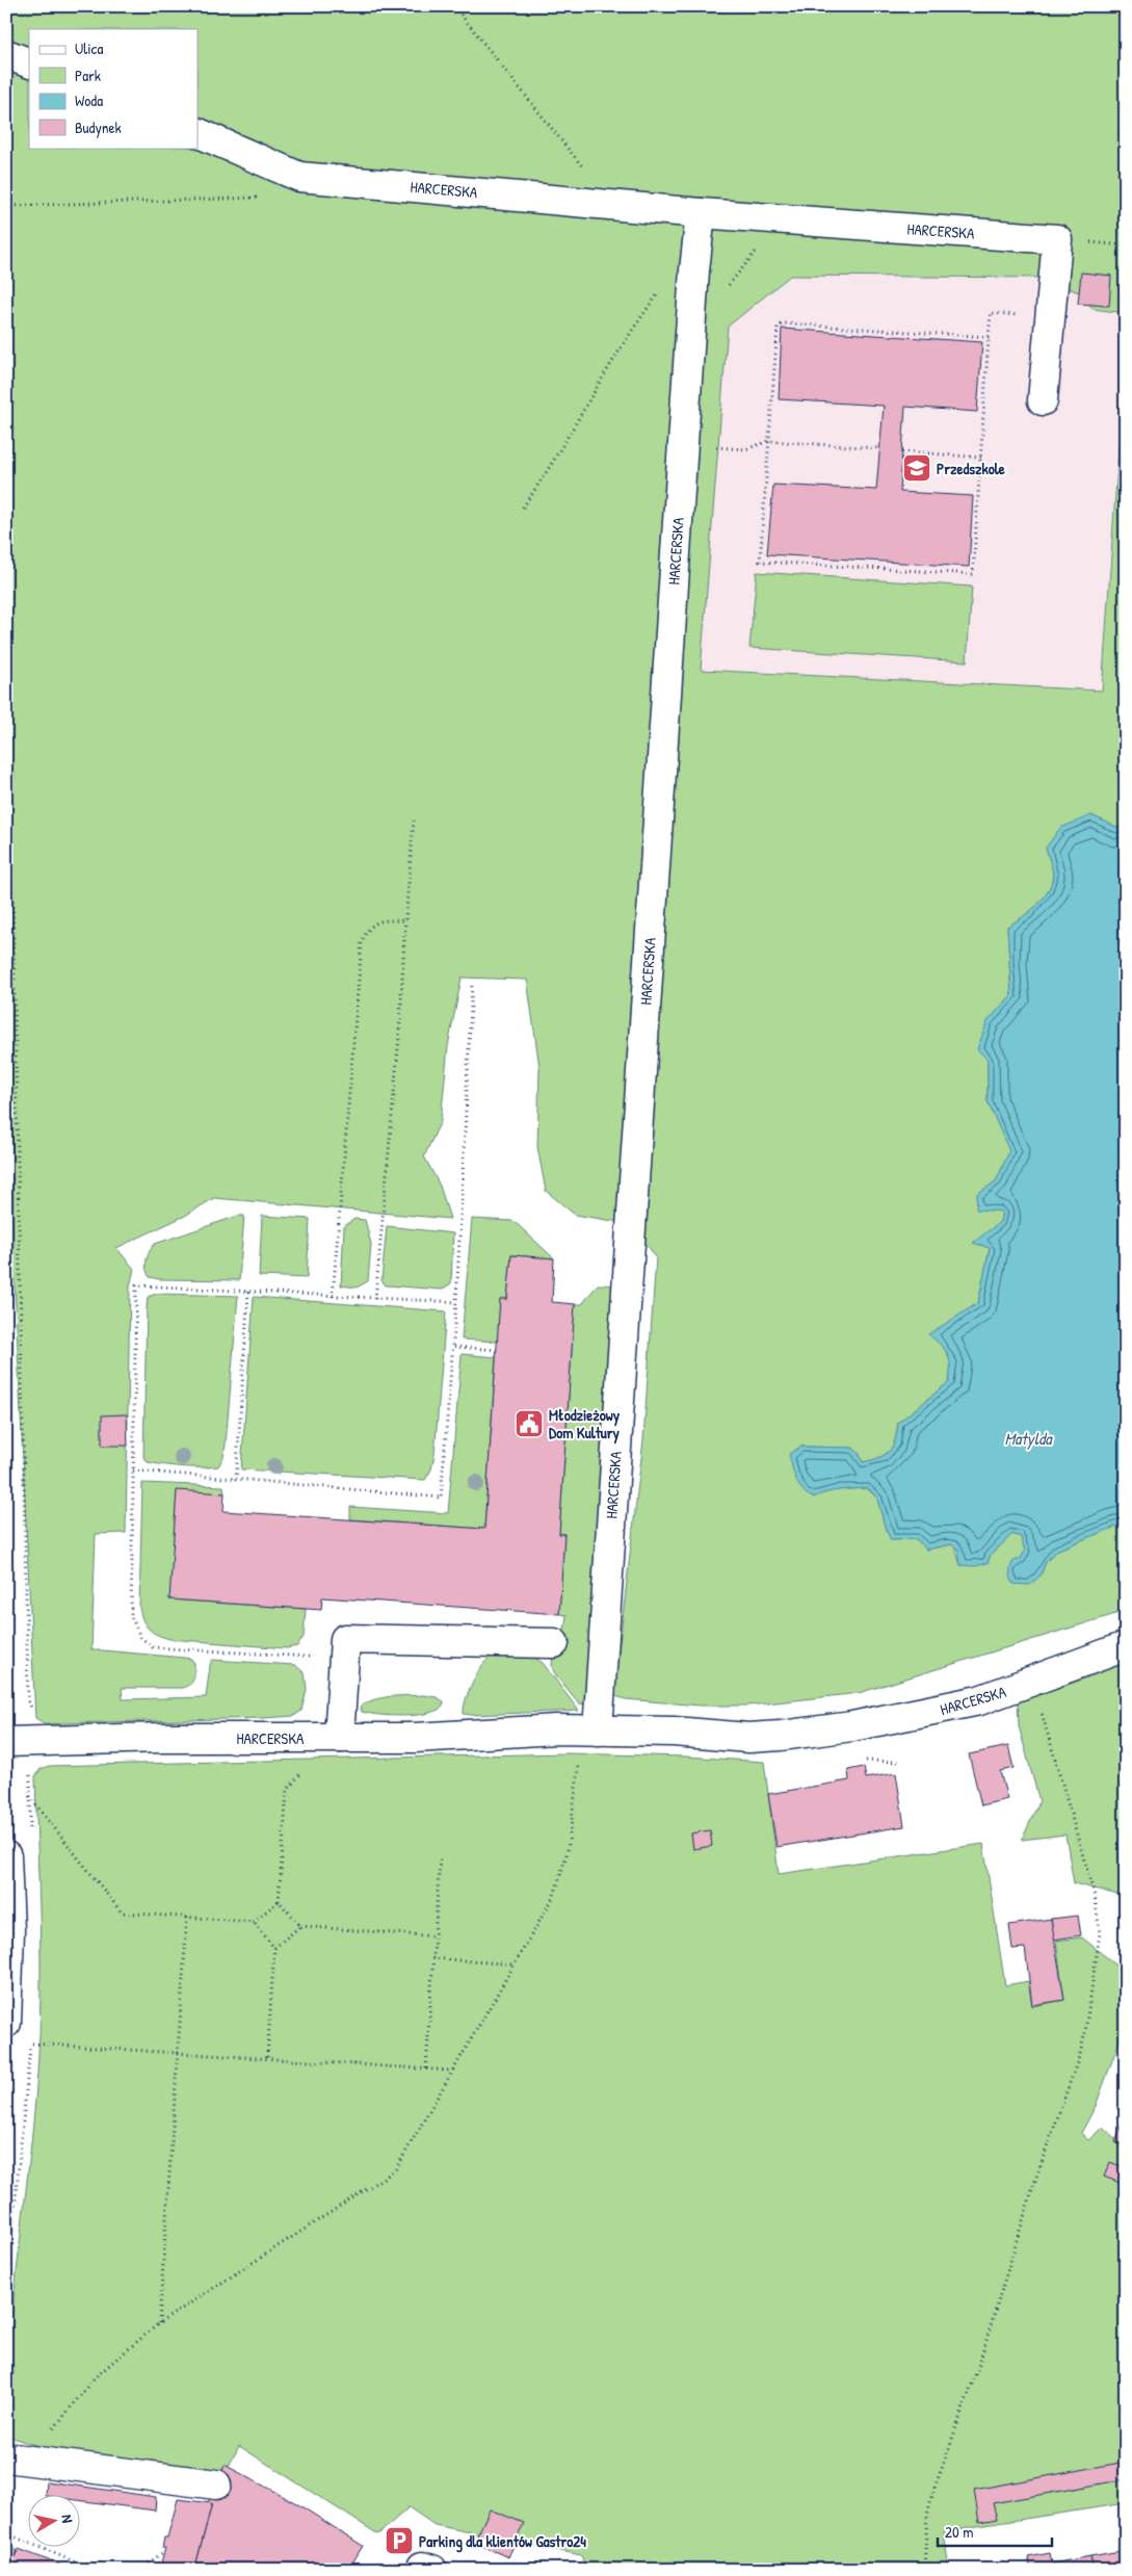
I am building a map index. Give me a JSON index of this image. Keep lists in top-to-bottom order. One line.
{"streets":{"street":["HARCERSKA"]},"water":["Matylda"],"places":{"school or university":["Przedszkole"],"public building":["Młodzieżowy Dom Kultury"],"parking":["Parking dla klientów Gastro24"]},"legend":["Ulica","Park","Woda","Budynek"],"scale_bar":"20 m","north":"right"}
